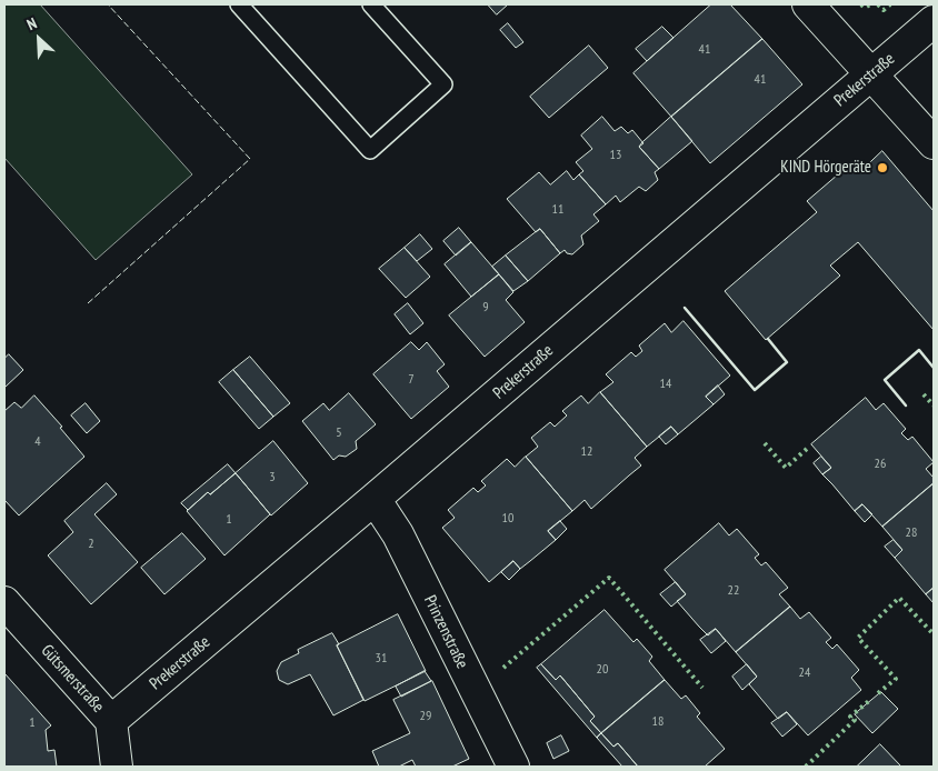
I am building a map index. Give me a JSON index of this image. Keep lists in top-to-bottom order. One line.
{"streets":{"street":["Prekerstraße","Prinzenstraße","Gütsmerstraße"]},"crossings":[["Prekerstraße","Prinzenstraße"],["Prekerstraße","Gütsmerstraße"]],"places":["KIND Hörgeräte"],"house_numbers":["41","41","13","11","9","7","14","5","4","12","26","3","10","1","28","2","22","31","20","24","29","18","1"],"north":"top left"}
